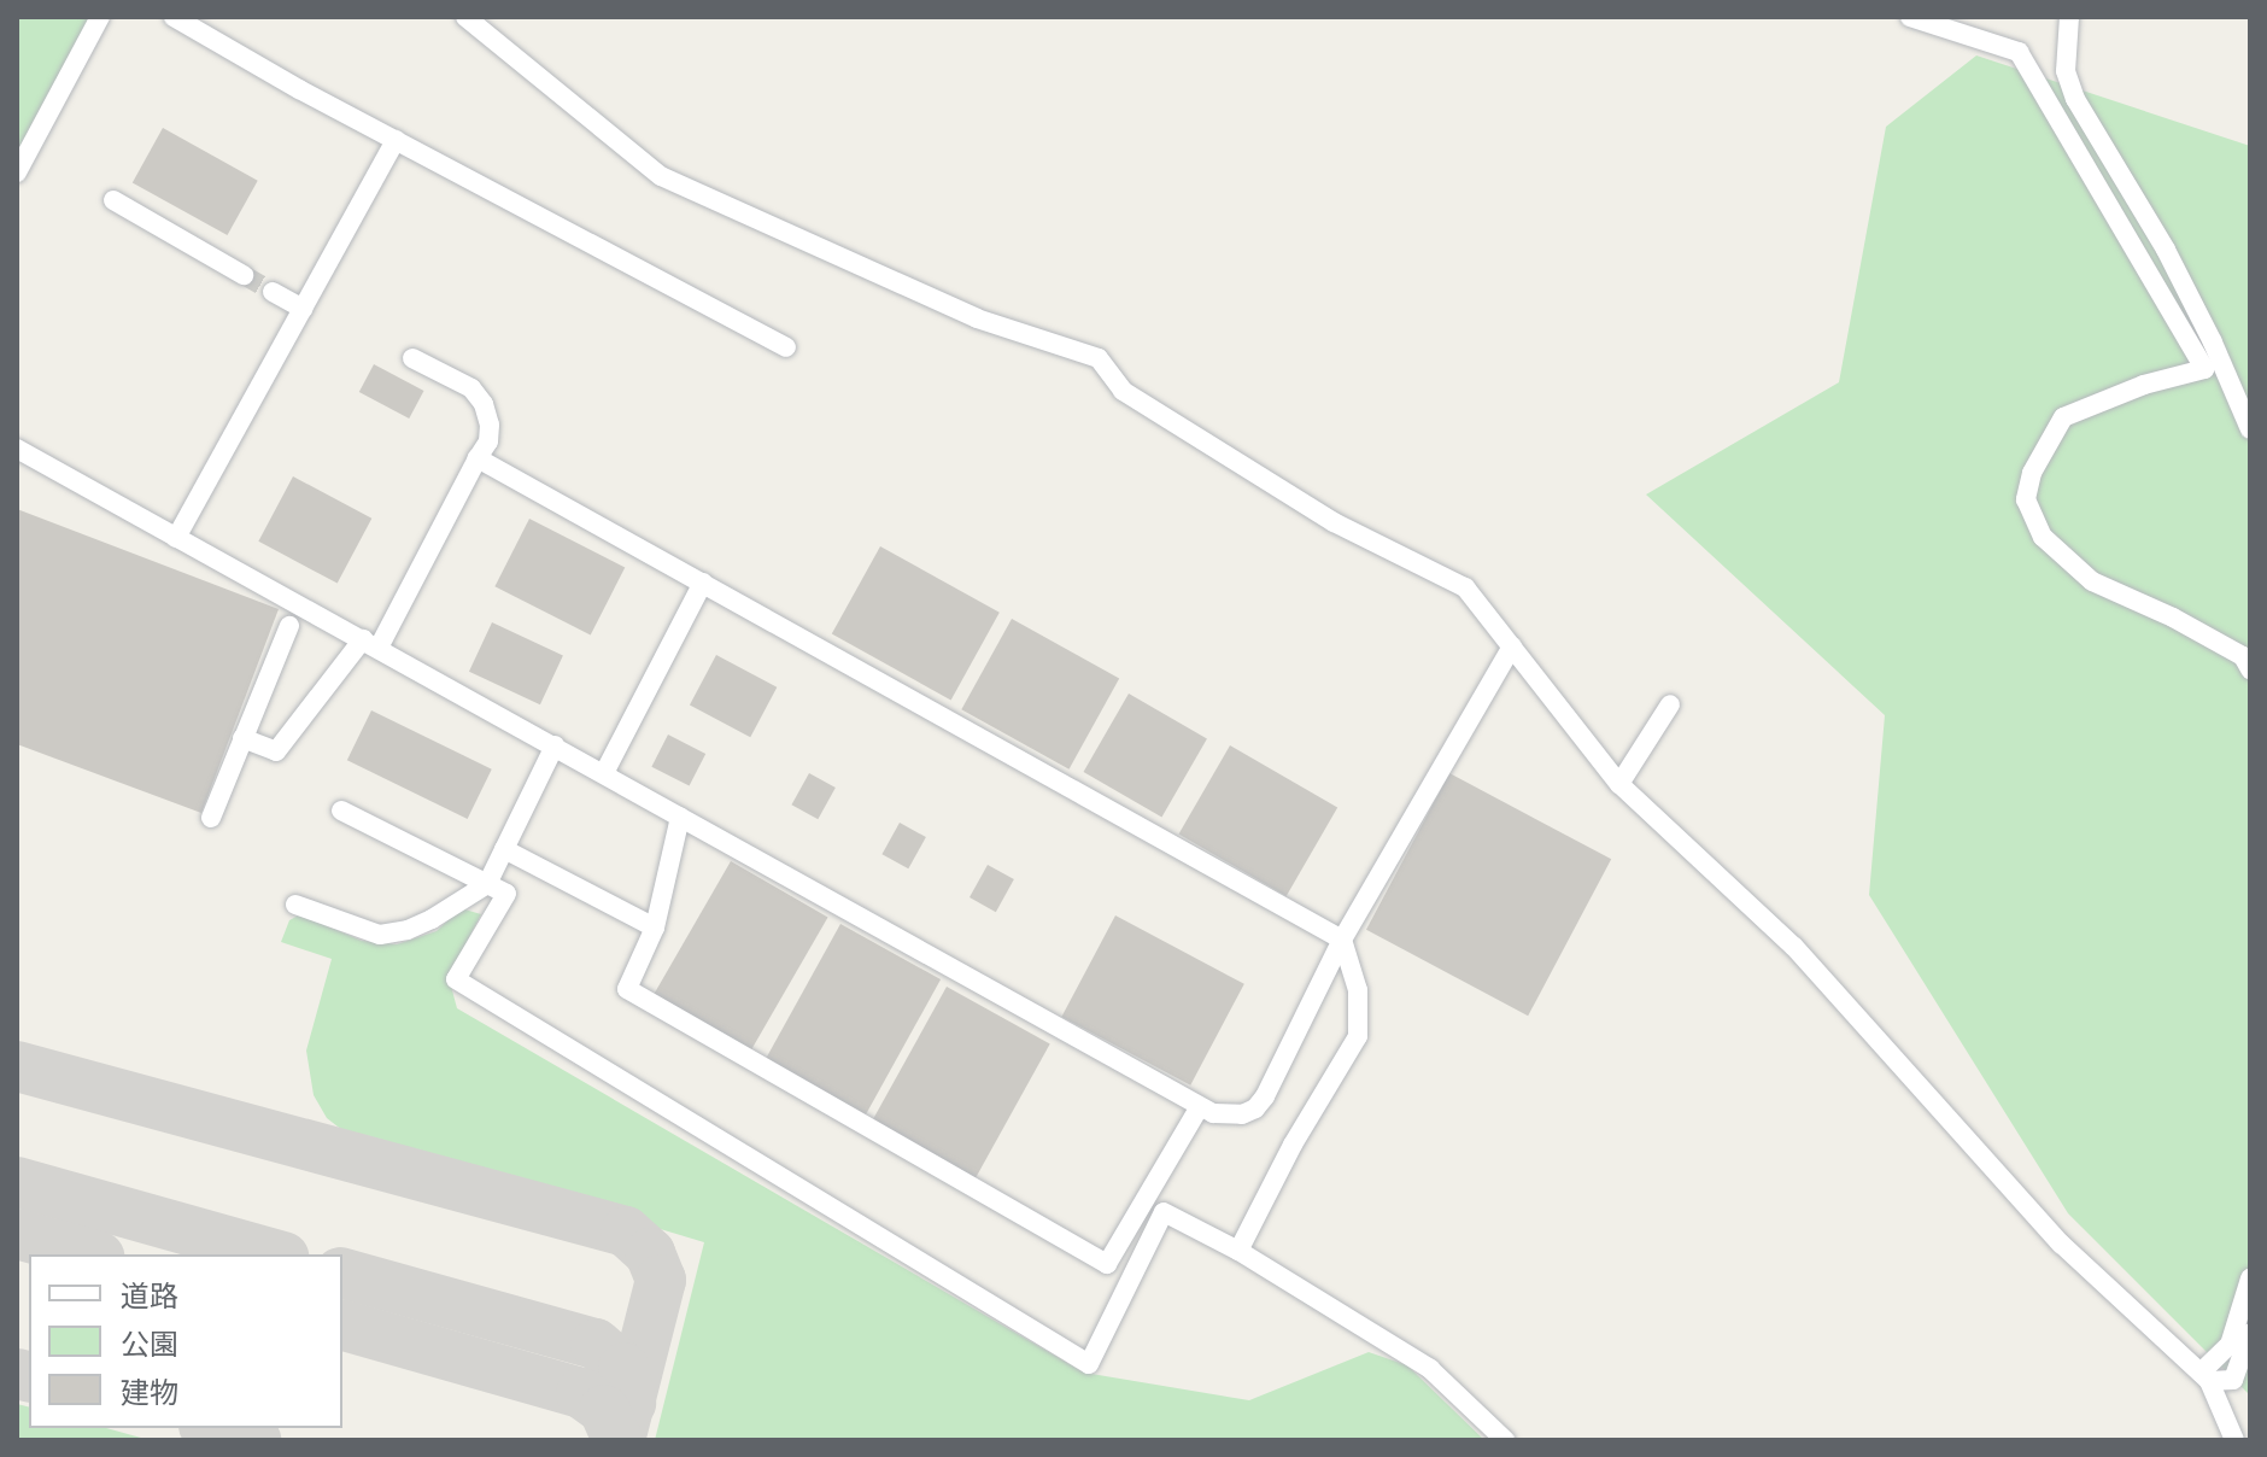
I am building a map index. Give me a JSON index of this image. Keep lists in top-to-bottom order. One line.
{"legend":["道路","公園","建物"]}
